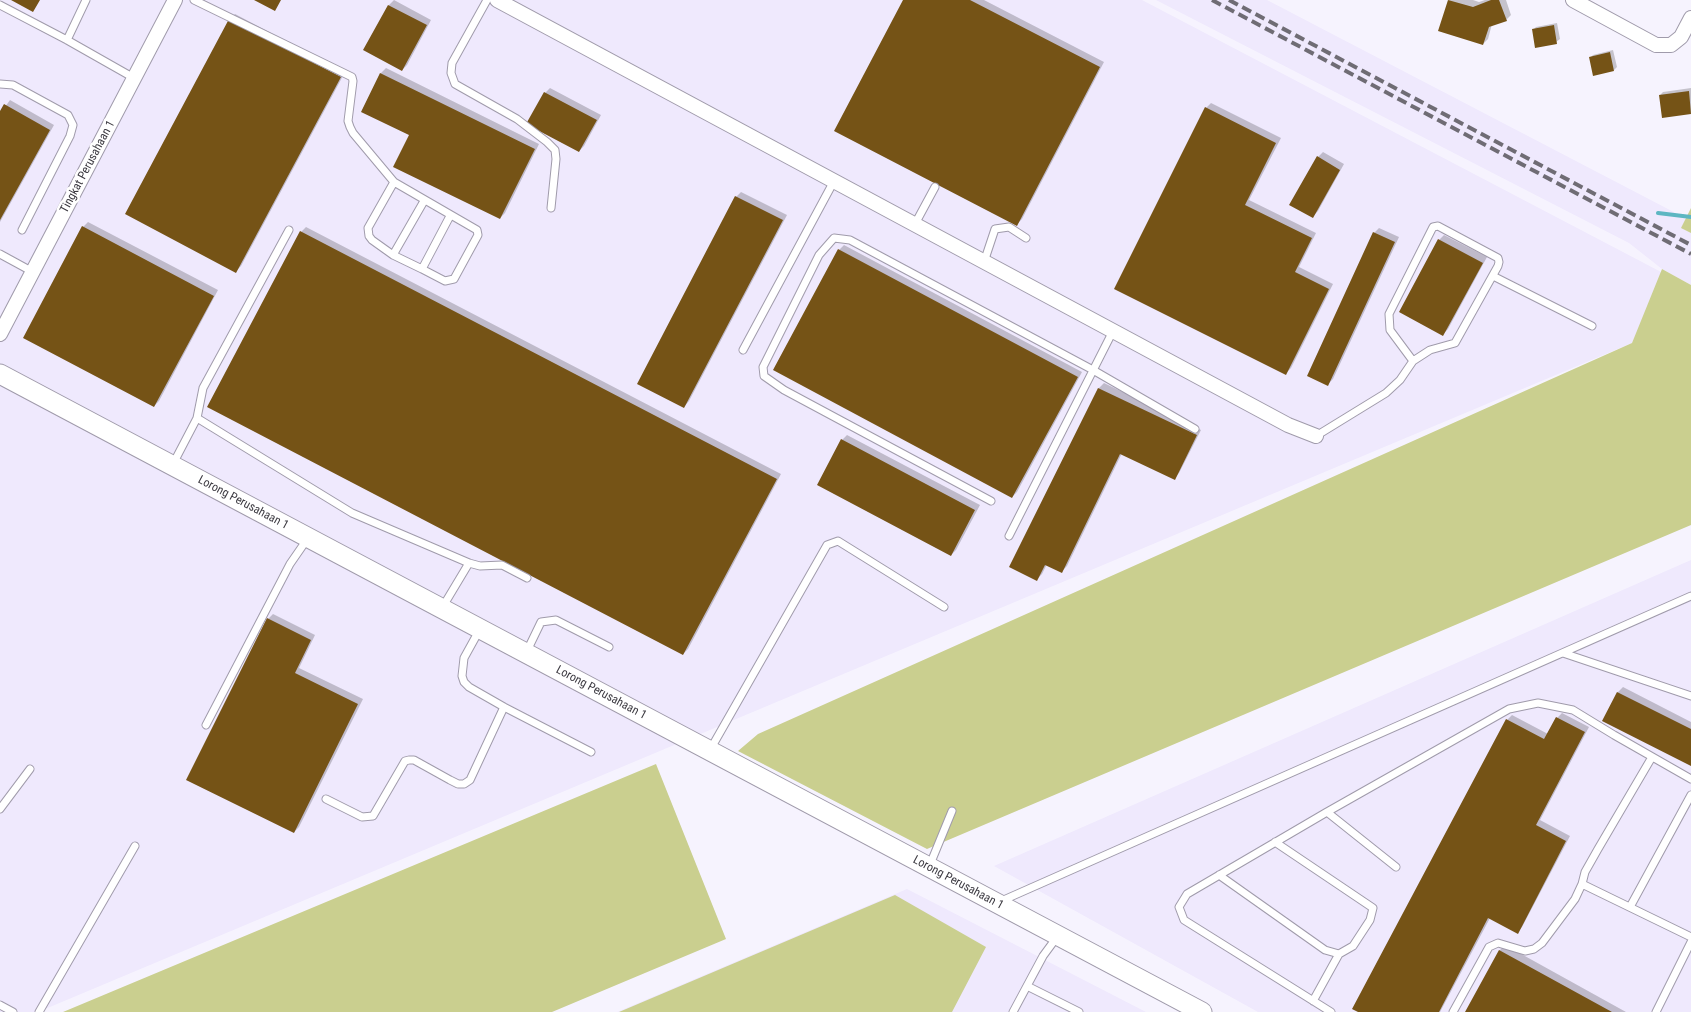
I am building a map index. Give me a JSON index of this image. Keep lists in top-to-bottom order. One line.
{"streets":{"street":["Tingkat Perusahaan 1","Lorong Perusahaan 1"]}}
